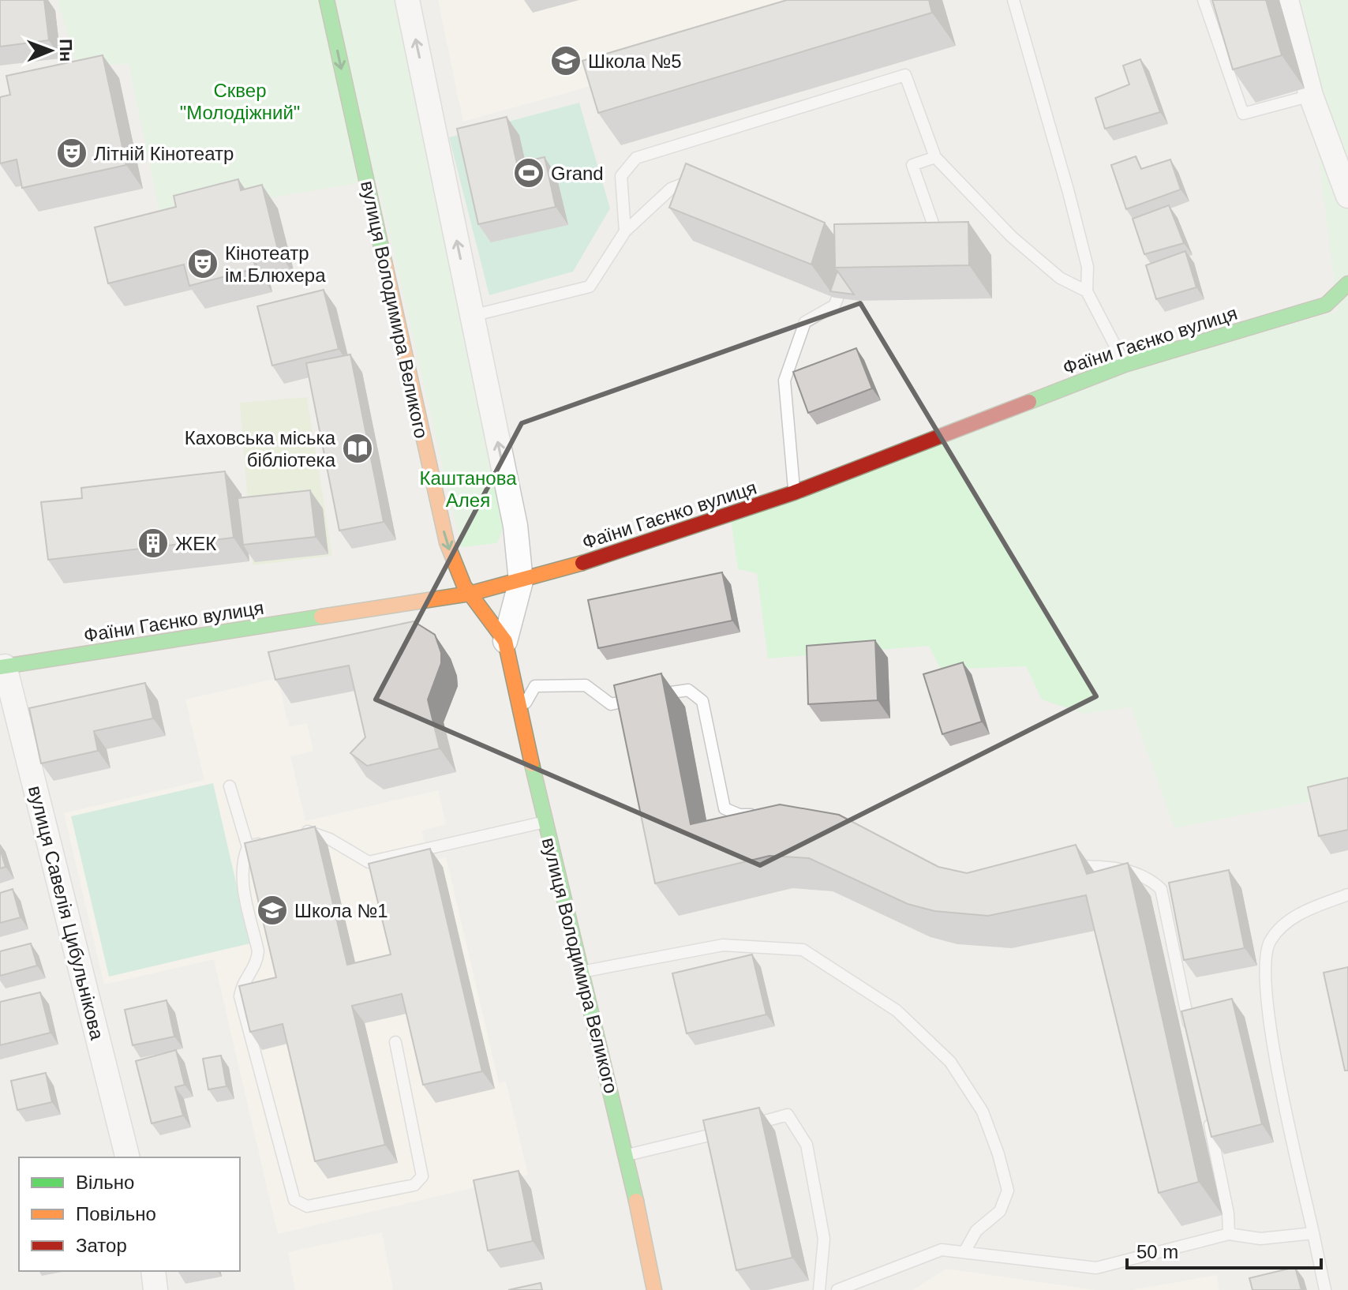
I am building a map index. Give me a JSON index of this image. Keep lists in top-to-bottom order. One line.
{"streets":{"street":["вулиця Володимира Великого","Фаїни Гаєнко вулиця","вулиця Савелія Цибульнікова"]},"crossings":[["вулиця Володимира Великого","Фаїни Гаєнко вулиця"],["Фаїни Гаєнко вулиця","вулиця Савелія Цибульнікова"]],"parks":["Сквер \"Молодіжний\"","Каштанова Алея"],"places":{"school or university":["Школа №5","Школа №1"],"theatre":["Літній Кінотеатр","Кінотеатр ім.Блюхера"],"sports":["Grand"],"library":["Каховська міська бібліотека"],"building":["ЖЕК"]},"legend":["Вільно","Повільно","Затор"],"scale_bar":"50 m","north":"right"}
